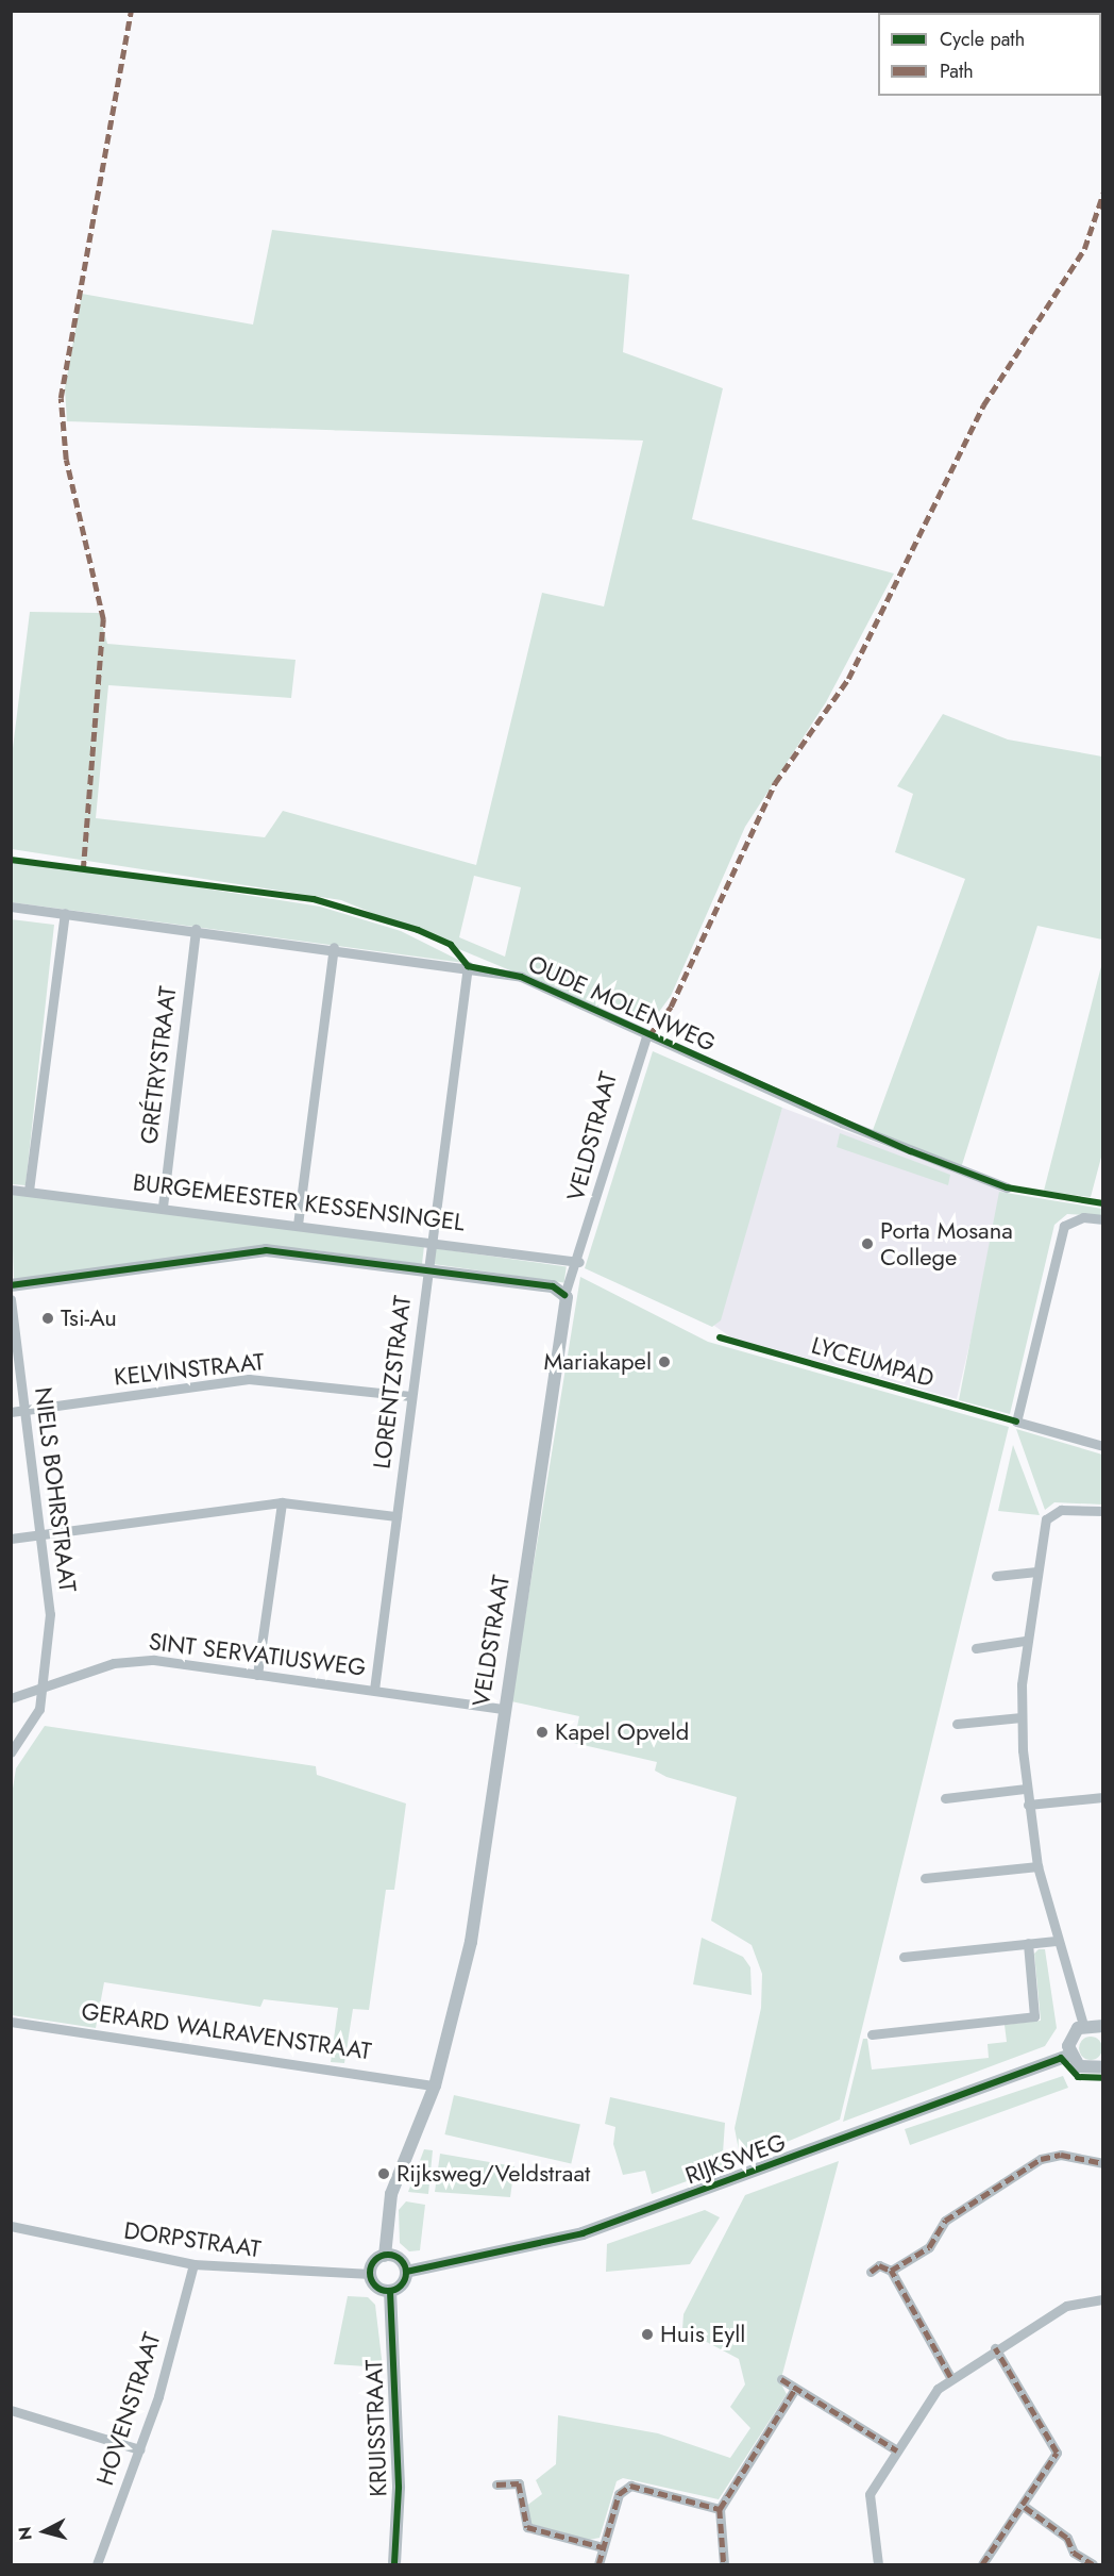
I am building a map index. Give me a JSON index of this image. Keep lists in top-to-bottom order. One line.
{"streets":{"street":["OUDE MOLENWEG","GRÉTRYSTRAAT","VELDSTRAAT","BURGEMEESTER KESSENSINGEL","KELVINSTRAAT","LORENTZSTRAAT","NIELS BOHRSTRAAT","SINT SERVATIUSWEG","GERARD WALRAVENSTRAAT","RIJKSWEG","DORPSTRAAT","HOVENSTRAAT","KRUISSTRAAT"],"cycle path":["LYCEUMPAD"]},"crossings":[["OUDE MOLENWEG","GRÉTRYSTRAAT"],["OUDE MOLENWEG","VELDSTRAAT"],["OUDE MOLENWEG","LORENTZSTRAAT"],["GRÉTRYSTRAAT","BURGEMEESTER KESSENSINGEL"],["VELDSTRAAT","BURGEMEESTER KESSENSINGEL"],["VELDSTRAAT","SINT SERVATIUSWEG"],["VELDSTRAAT","GERARD WALRAVENSTRAAT"],["VELDSTRAAT","RIJKSWEG"],["VELDSTRAAT","DORPSTRAAT"],["VELDSTRAAT","KRUISSTRAAT"],["BURGEMEESTER KESSENSINGEL","LORENTZSTRAAT"],["KELVINSTRAAT","LORENTZSTRAAT"],["KELVINSTRAAT","NIELS BOHRSTRAAT"],["LORENTZSTRAAT","SINT SERVATIUSWEG"],["NIELS BOHRSTRAAT","SINT SERVATIUSWEG"],["RIJKSWEG","DORPSTRAAT"],["RIJKSWEG","KRUISSTRAAT"],["DORPSTRAAT","HOVENSTRAAT"],["DORPSTRAAT","KRUISSTRAAT"]],"places":["Porta Mosana College","Tsi-Au","Mariakapel","Kapel Opveld","Rijksweg/Veldstraat","Huis Eyll"],"legend":["Cycle path","Path"],"north":"left"}
